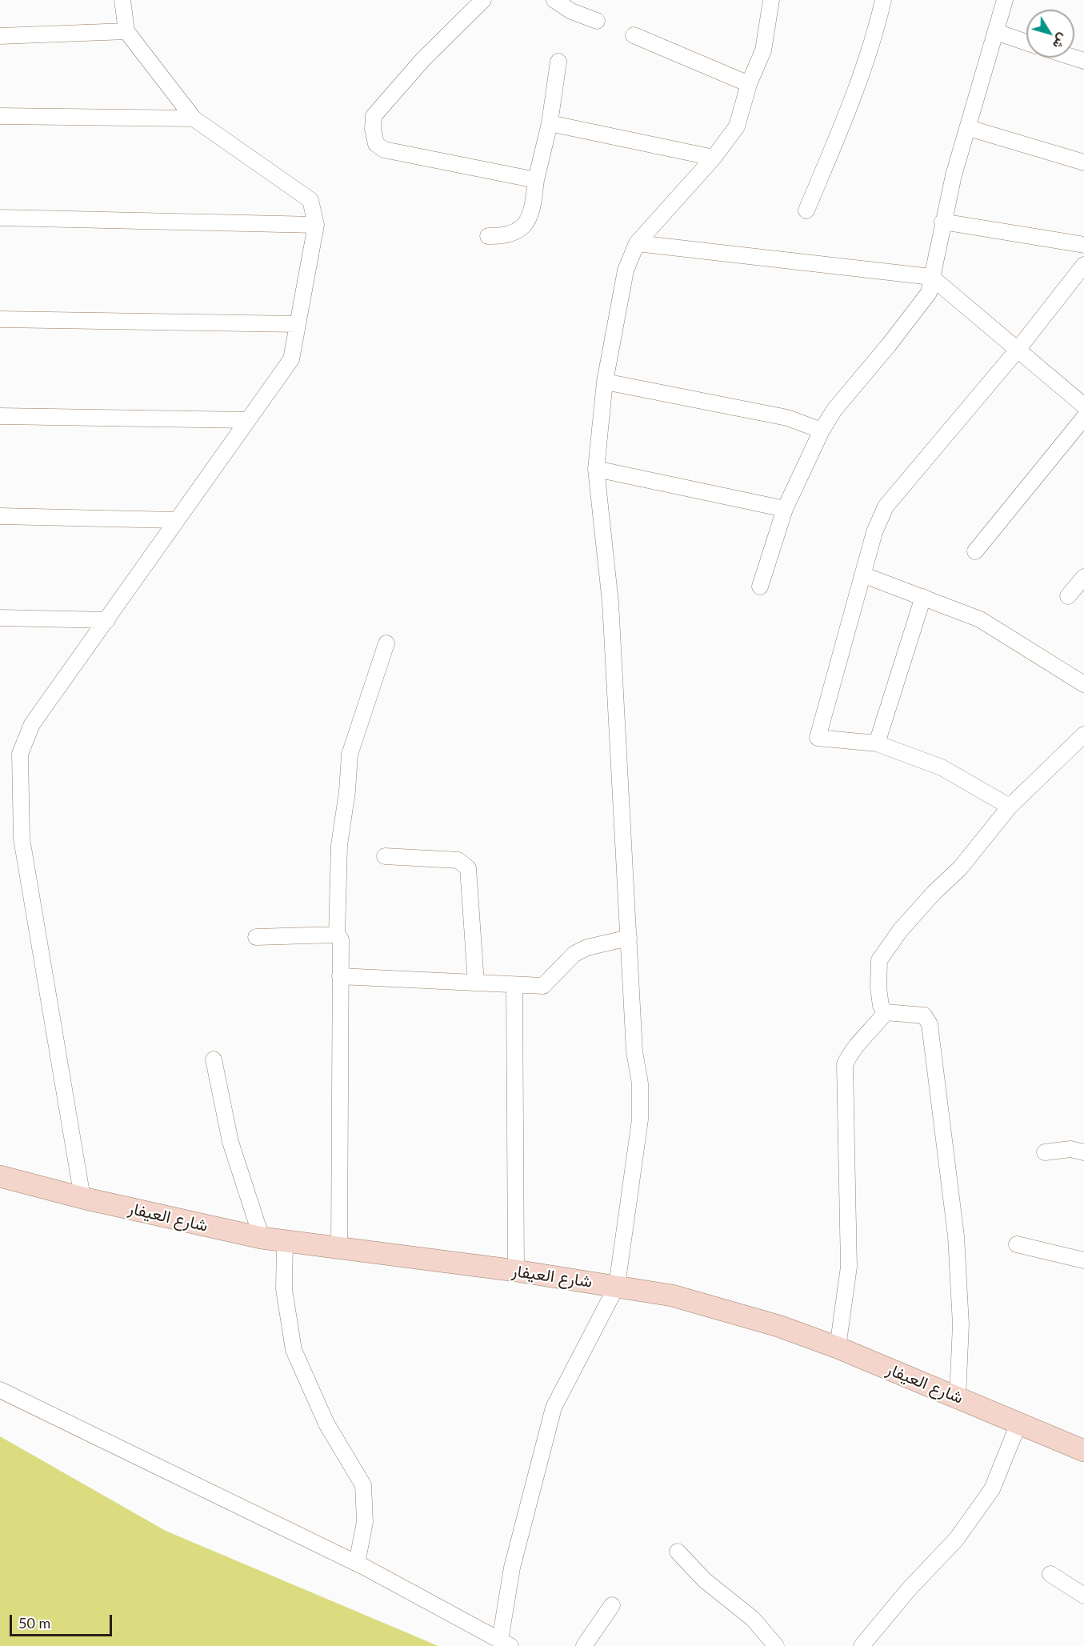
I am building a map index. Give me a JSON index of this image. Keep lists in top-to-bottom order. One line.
{"streets":{"main road":["شارع العيفار"]},"scale_bar":"50 m","north":"bottom right"}
